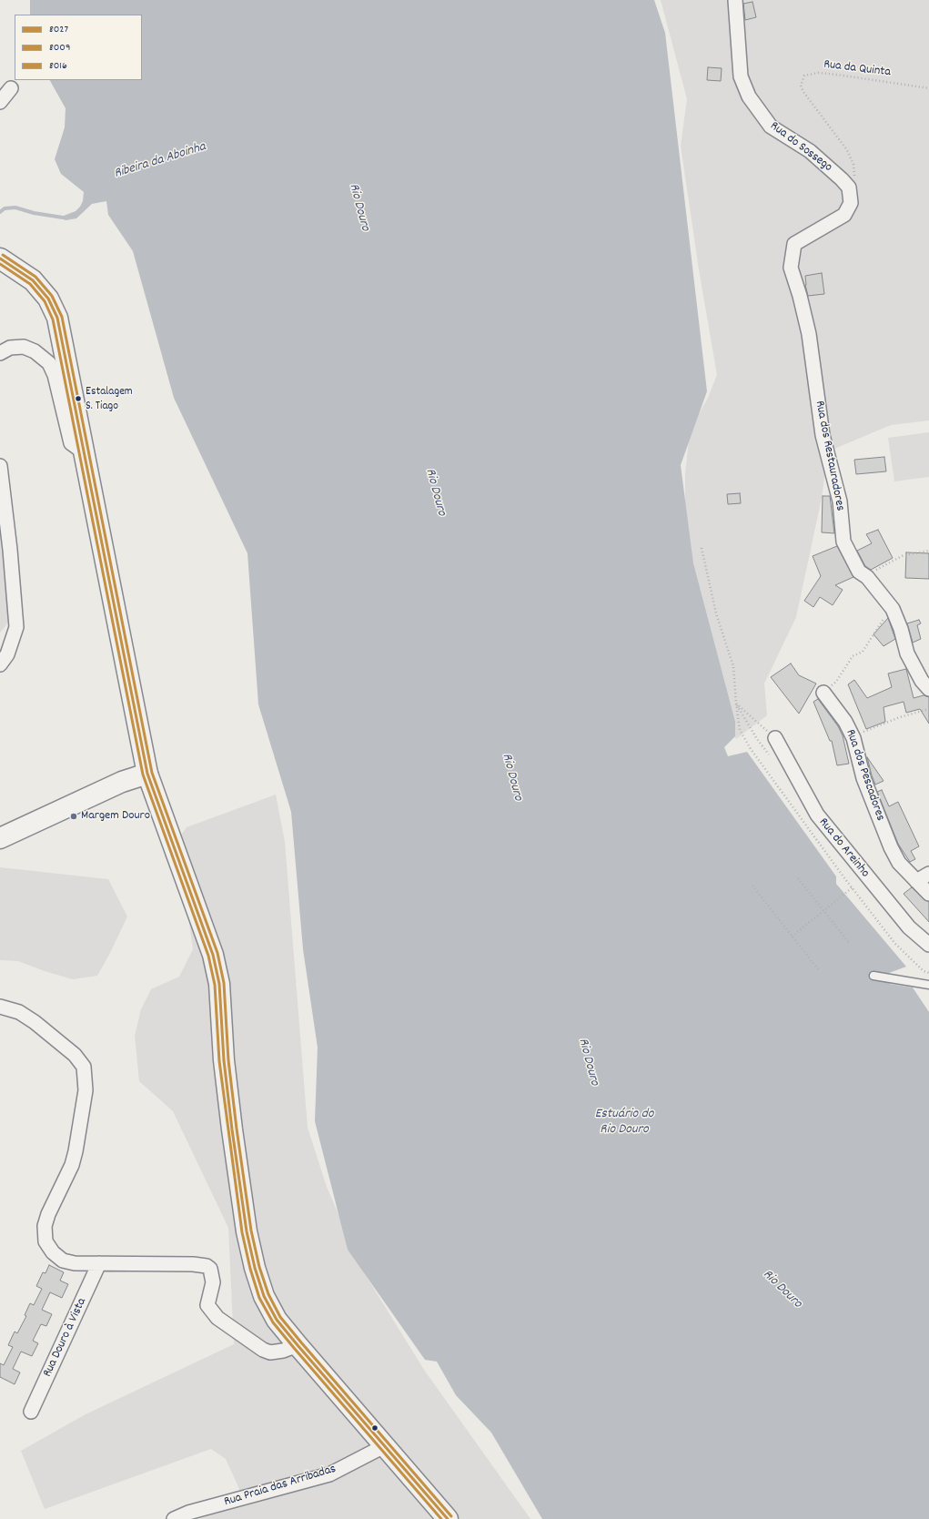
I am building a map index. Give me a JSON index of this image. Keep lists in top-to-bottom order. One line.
{"streets":{"street":["Rua do Sossego","Rua dos Restauradores","Rua dos Pescadores","Rua do Areinho","Rua Douro à Vista","Rua Praia das Arribadas"],"path":["Rua da Quinta"]},"crossings":[["Rua da Quinta","Rua do Sossego"],["Rua da Quinta","Rua dos Restauradores"],["Rua do Sossego","Rua dos Restauradores"]],"water":["Ribeira da Aboinha","Rio Douro","Estuário do Rio Douro"],"places":["Estalagem S. Tiago","Margem Douro"],"lines":["transit line 8016","transit line 8027","transit line 8009"],"legend":["8027","8009","8016"]}
